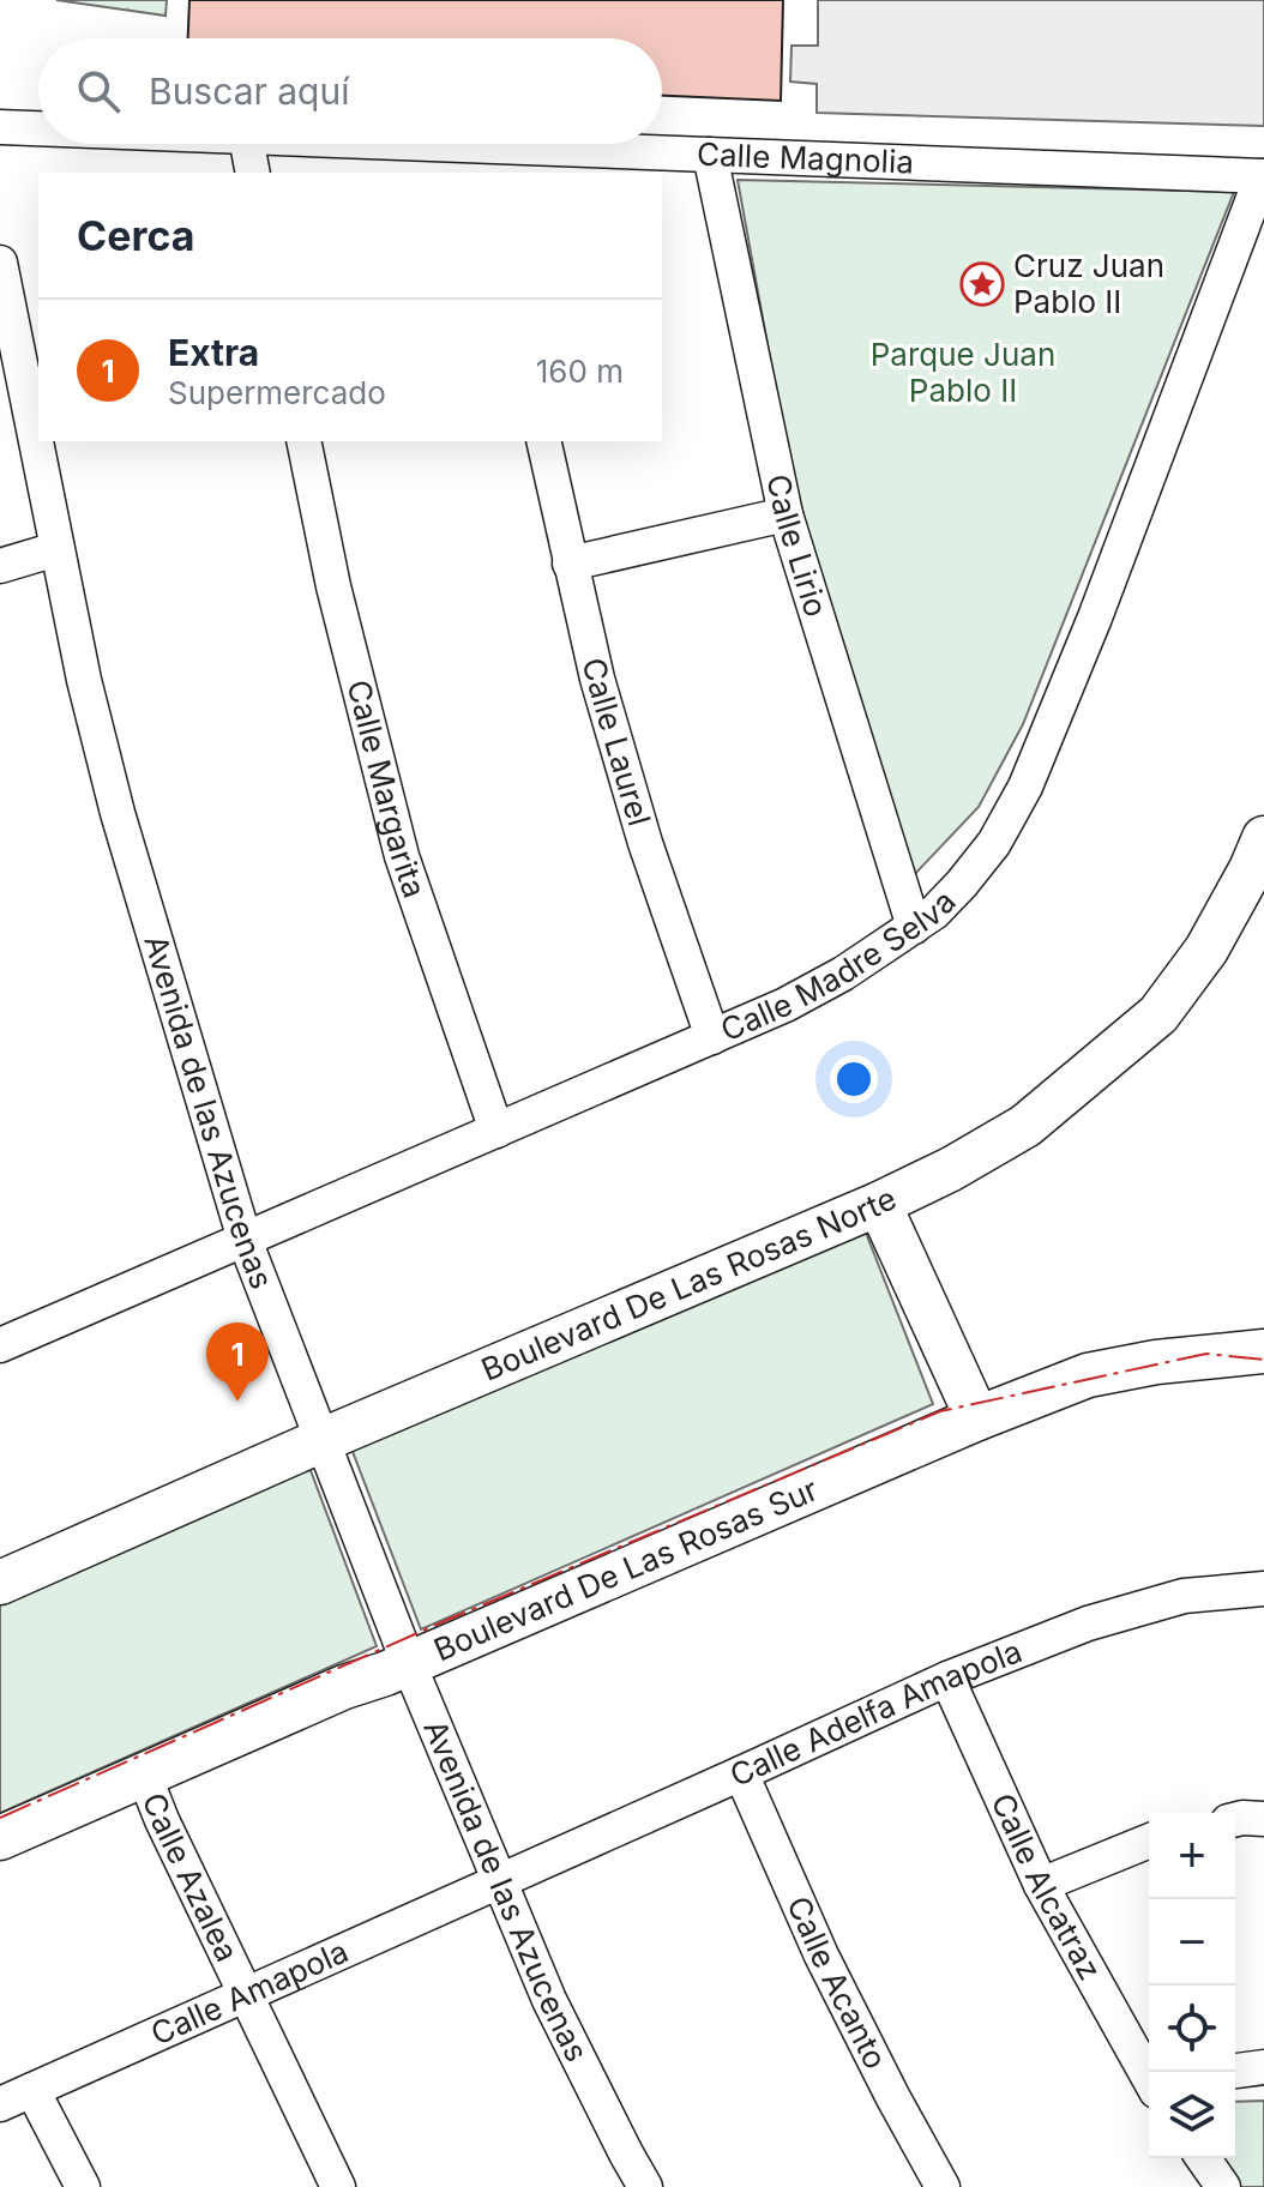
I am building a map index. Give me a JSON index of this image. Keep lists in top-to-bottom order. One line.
{"streets":{"main road":["Boulevard De Las Rosas Norte","Boulevard De Las Rosas Sur"],"street":["Calle Magnolia","Calle Lirio","Calle Laurel","Calle Margarita","Calle Madre Selva","Avenida de las Azucenas","Calle Adelfa Amapola","Calle Azalea","Calle Alcatraz","Calle Acanto","Calle Amapola"]},"crossings":[["Calle Magnolia","Calle Lirio"],["Calle Magnolia","Calle Madre Selva"],["Calle Lirio","Calle Madre Selva"],["Calle Laurel","Calle Madre Selva"],["Calle Margarita","Calle Madre Selva"],["Calle Madre Selva","Avenida de las Azucenas"],["Avenida de las Azucenas","Boulevard De Las Rosas Norte"],["Avenida de las Azucenas","Boulevard De Las Rosas Sur"],["Avenida de las Azucenas","Calle Adelfa Amapola"],["Avenida de las Azucenas","Calle Amapola"],["Boulevard De Las Rosas Sur","Calle Azalea"],["Calle Adelfa Amapola","Calle Alcatraz"],["Calle Adelfa Amapola","Calle Acanto"],["Calle Adelfa Amapola","Calle Amapola"],["Calle Azalea","Calle Amapola"]],"parks":["Parque Juan Pablo II"],"places":{"place":["Cruz Juan Pablo II"]},"page":{"search":"Buscar aquí","heading":"Cerca","list":[{"mark":"1","name":"Extra","note":"Supermercado","value":"160 m"}],"pins":"1","map_buttons":["+","−"]}}
